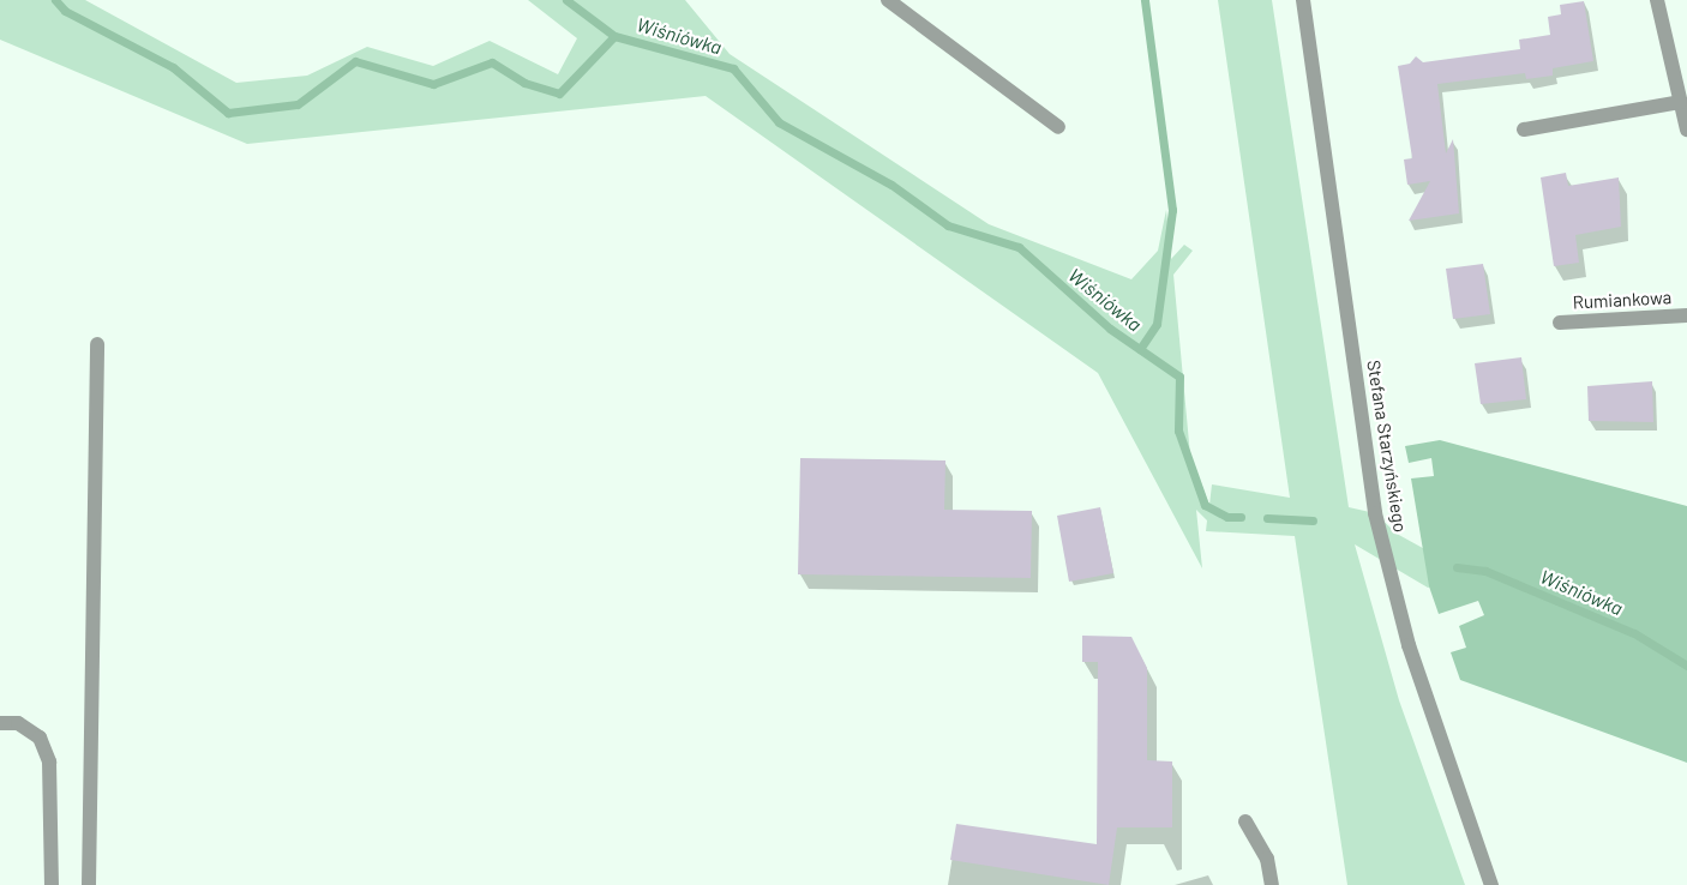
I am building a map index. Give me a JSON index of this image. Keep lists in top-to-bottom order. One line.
{"streets":{"street":["Rumiankowa","Stefana Starzyńskiego"]},"water":["Wiśniówka"]}
